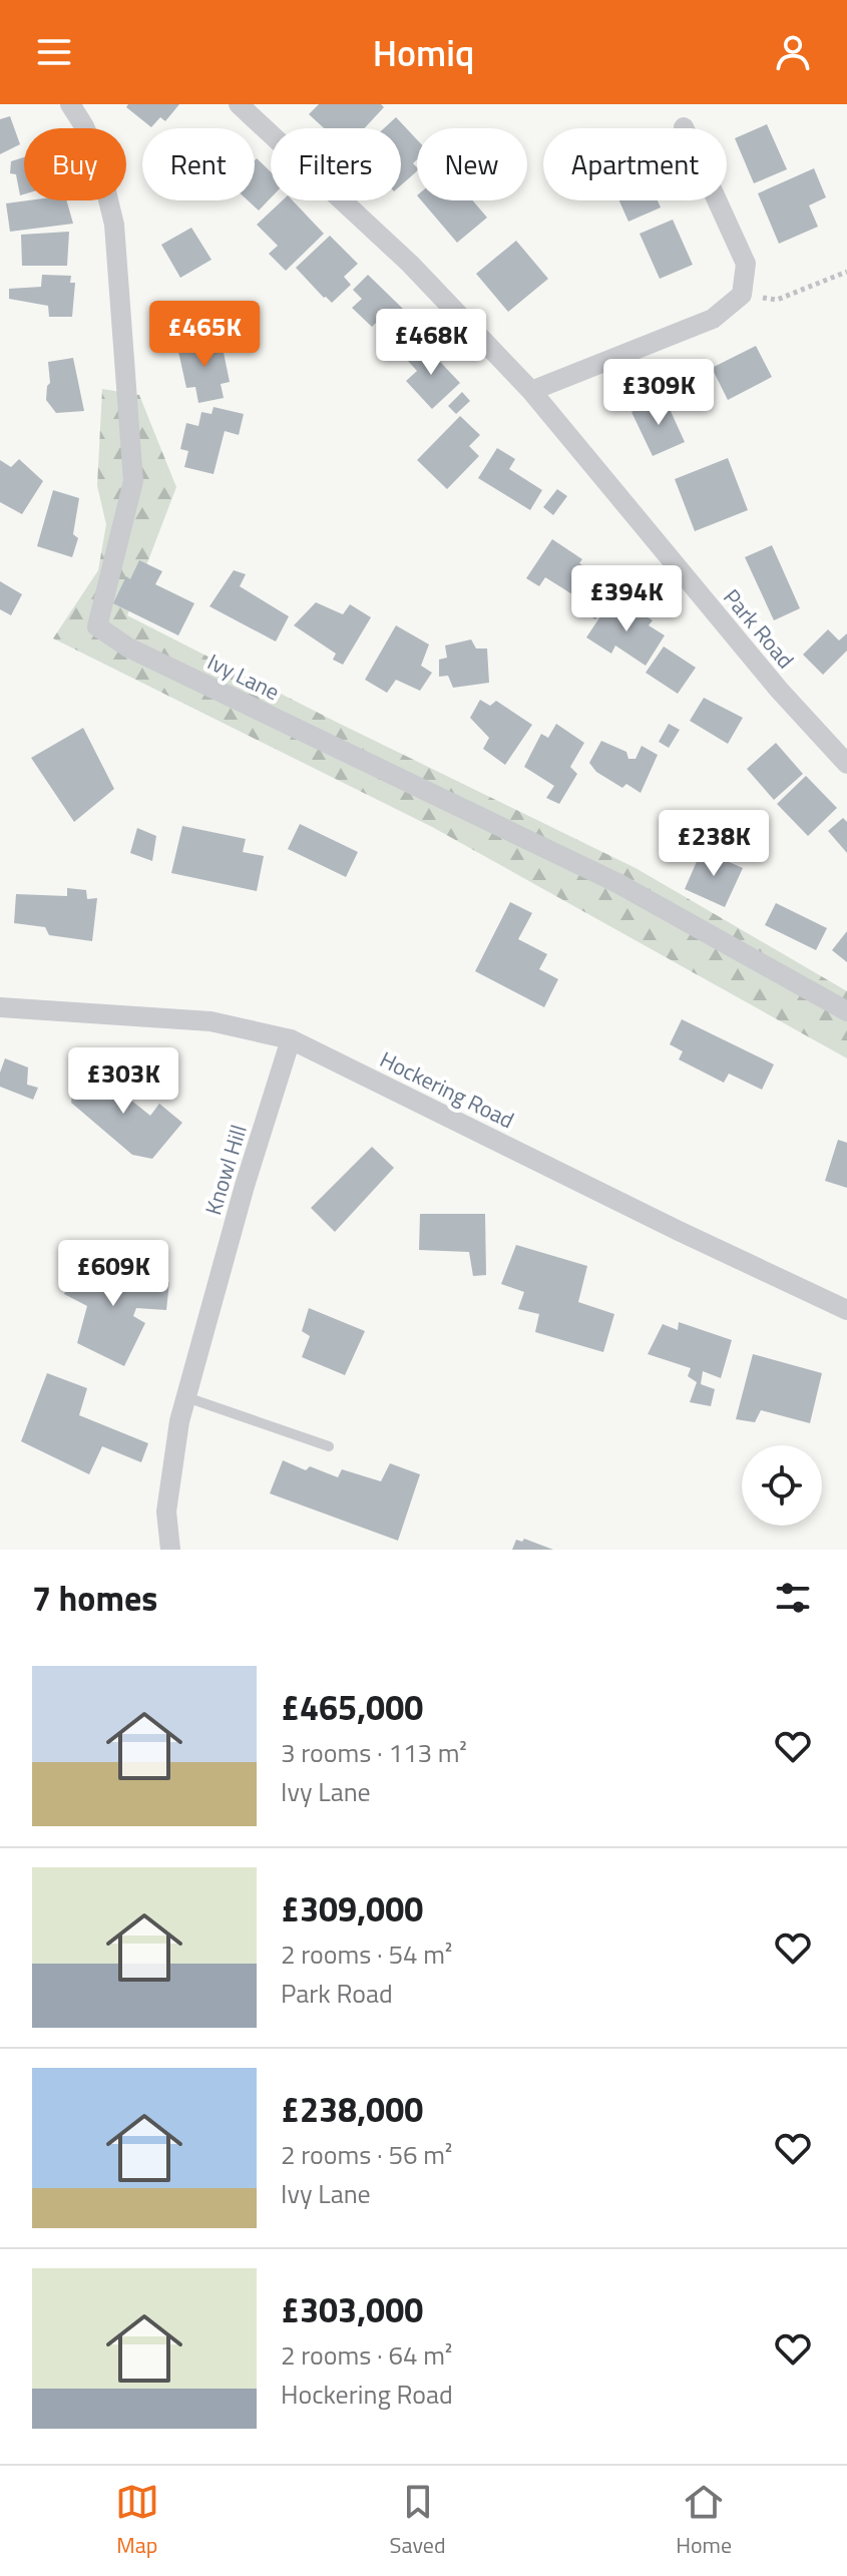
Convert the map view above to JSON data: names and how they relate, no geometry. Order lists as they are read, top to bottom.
{
  "streets": {
    "street": [
      "Park Road",
      "Ivy Lane",
      "Hockering Road",
      "Knowl Hill"
    ]
  },
  "crossings": [
    ["Hockering Road", "Knowl Hill"]
  ],
  "page": {
    "header": "Homiq",
    "chip": [
      "Buy",
      "Rent",
      "Filters",
      "New",
      "Apartment"
    ],
    "price": [
      "£465K",
      "£468K",
      "£309K",
      "£394K",
      "£238K",
      "£303K",
      "£609K"
    ],
    "heading": "7 homes",
    "list": [
      {
        "name": "£465,000",
        "note": "3 rooms · 113 m² · Ivy Lane"
      },
      {
        "name": "£309,000",
        "note": "2 rooms · 54 m² · Park Road"
      },
      {
        "name": "£238,000",
        "note": "2 rooms · 56 m² · Ivy Lane"
      },
      {
        "name": "£303,000",
        "note": "2 rooms · 64 m² · Hockering Road"
      }
    ],
    "tabs": ["Map", "Saved", "Home"]
  }
}
